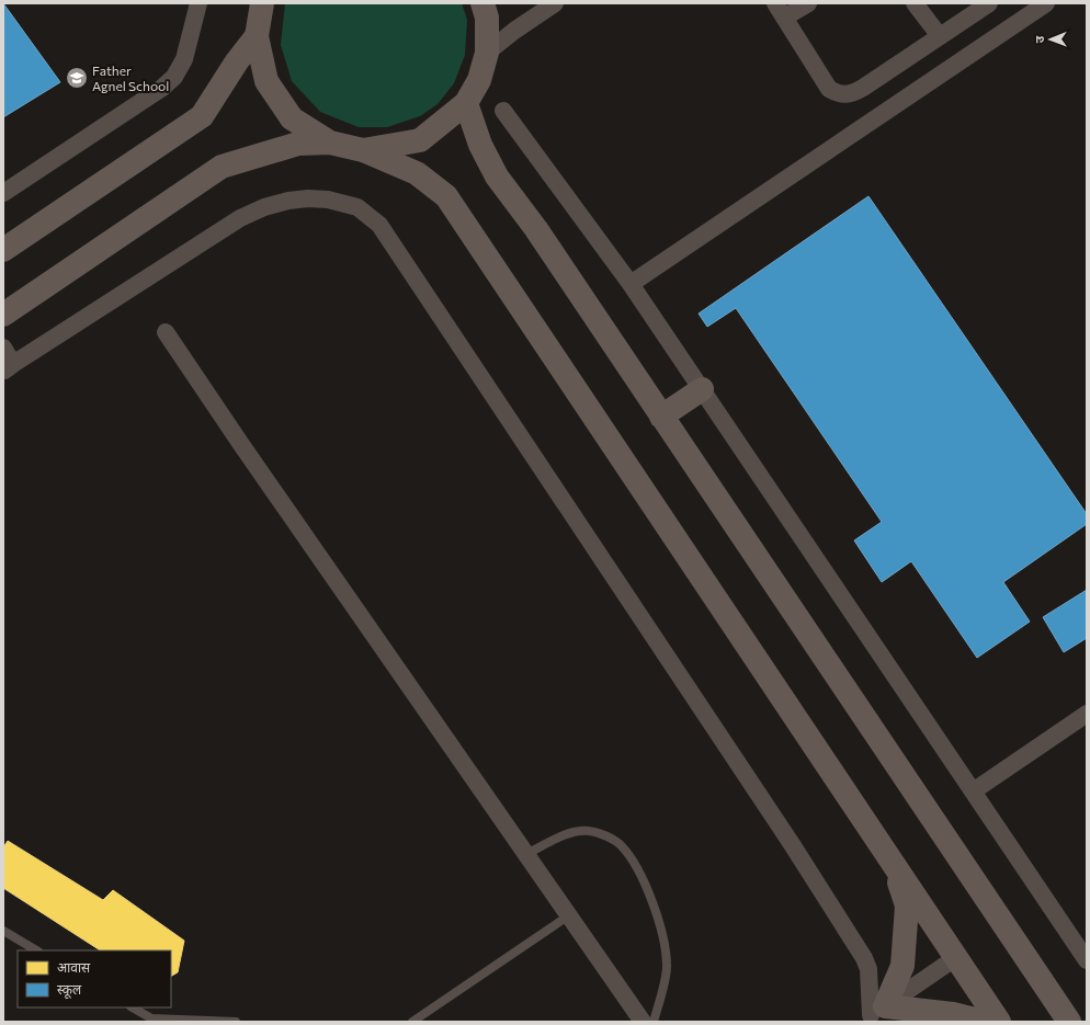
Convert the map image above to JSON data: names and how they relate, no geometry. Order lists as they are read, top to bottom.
{
  "places": {
    "school or university": ["Father Agnel School"]
  },
  "legend": ["आवास", "स्कूल"],
  "north": "left"
}
